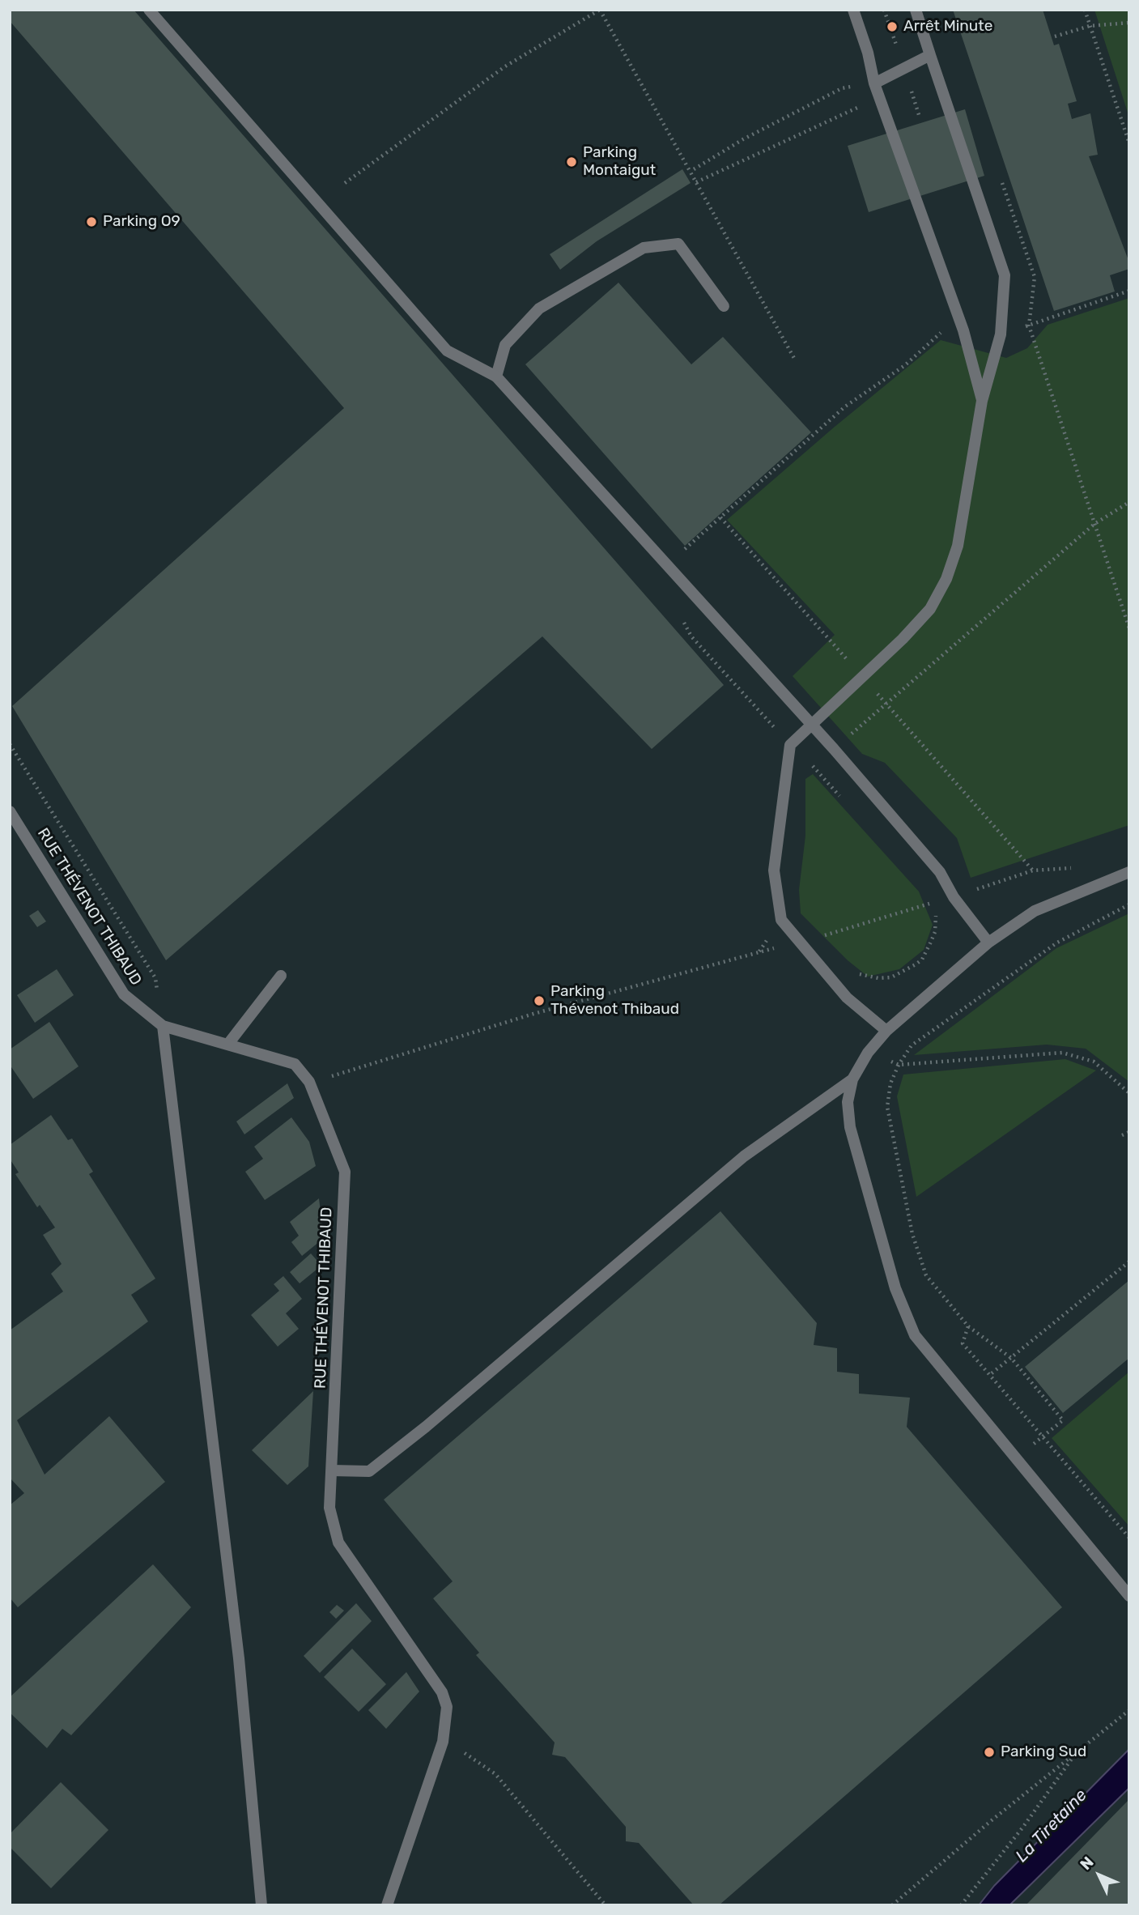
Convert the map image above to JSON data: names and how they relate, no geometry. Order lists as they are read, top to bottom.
{
  "streets": {
    "street": ["RUE THÉVENOT THIBAUD"]
  },
  "water": ["La Tiretaine"],
  "places": [
    "Arrêt Minute",
    "Parking Montaigut",
    "Parking O9",
    "Parking Thévenot Thibaud",
    "Parking Sud"
  ],
  "north": "top left"
}
